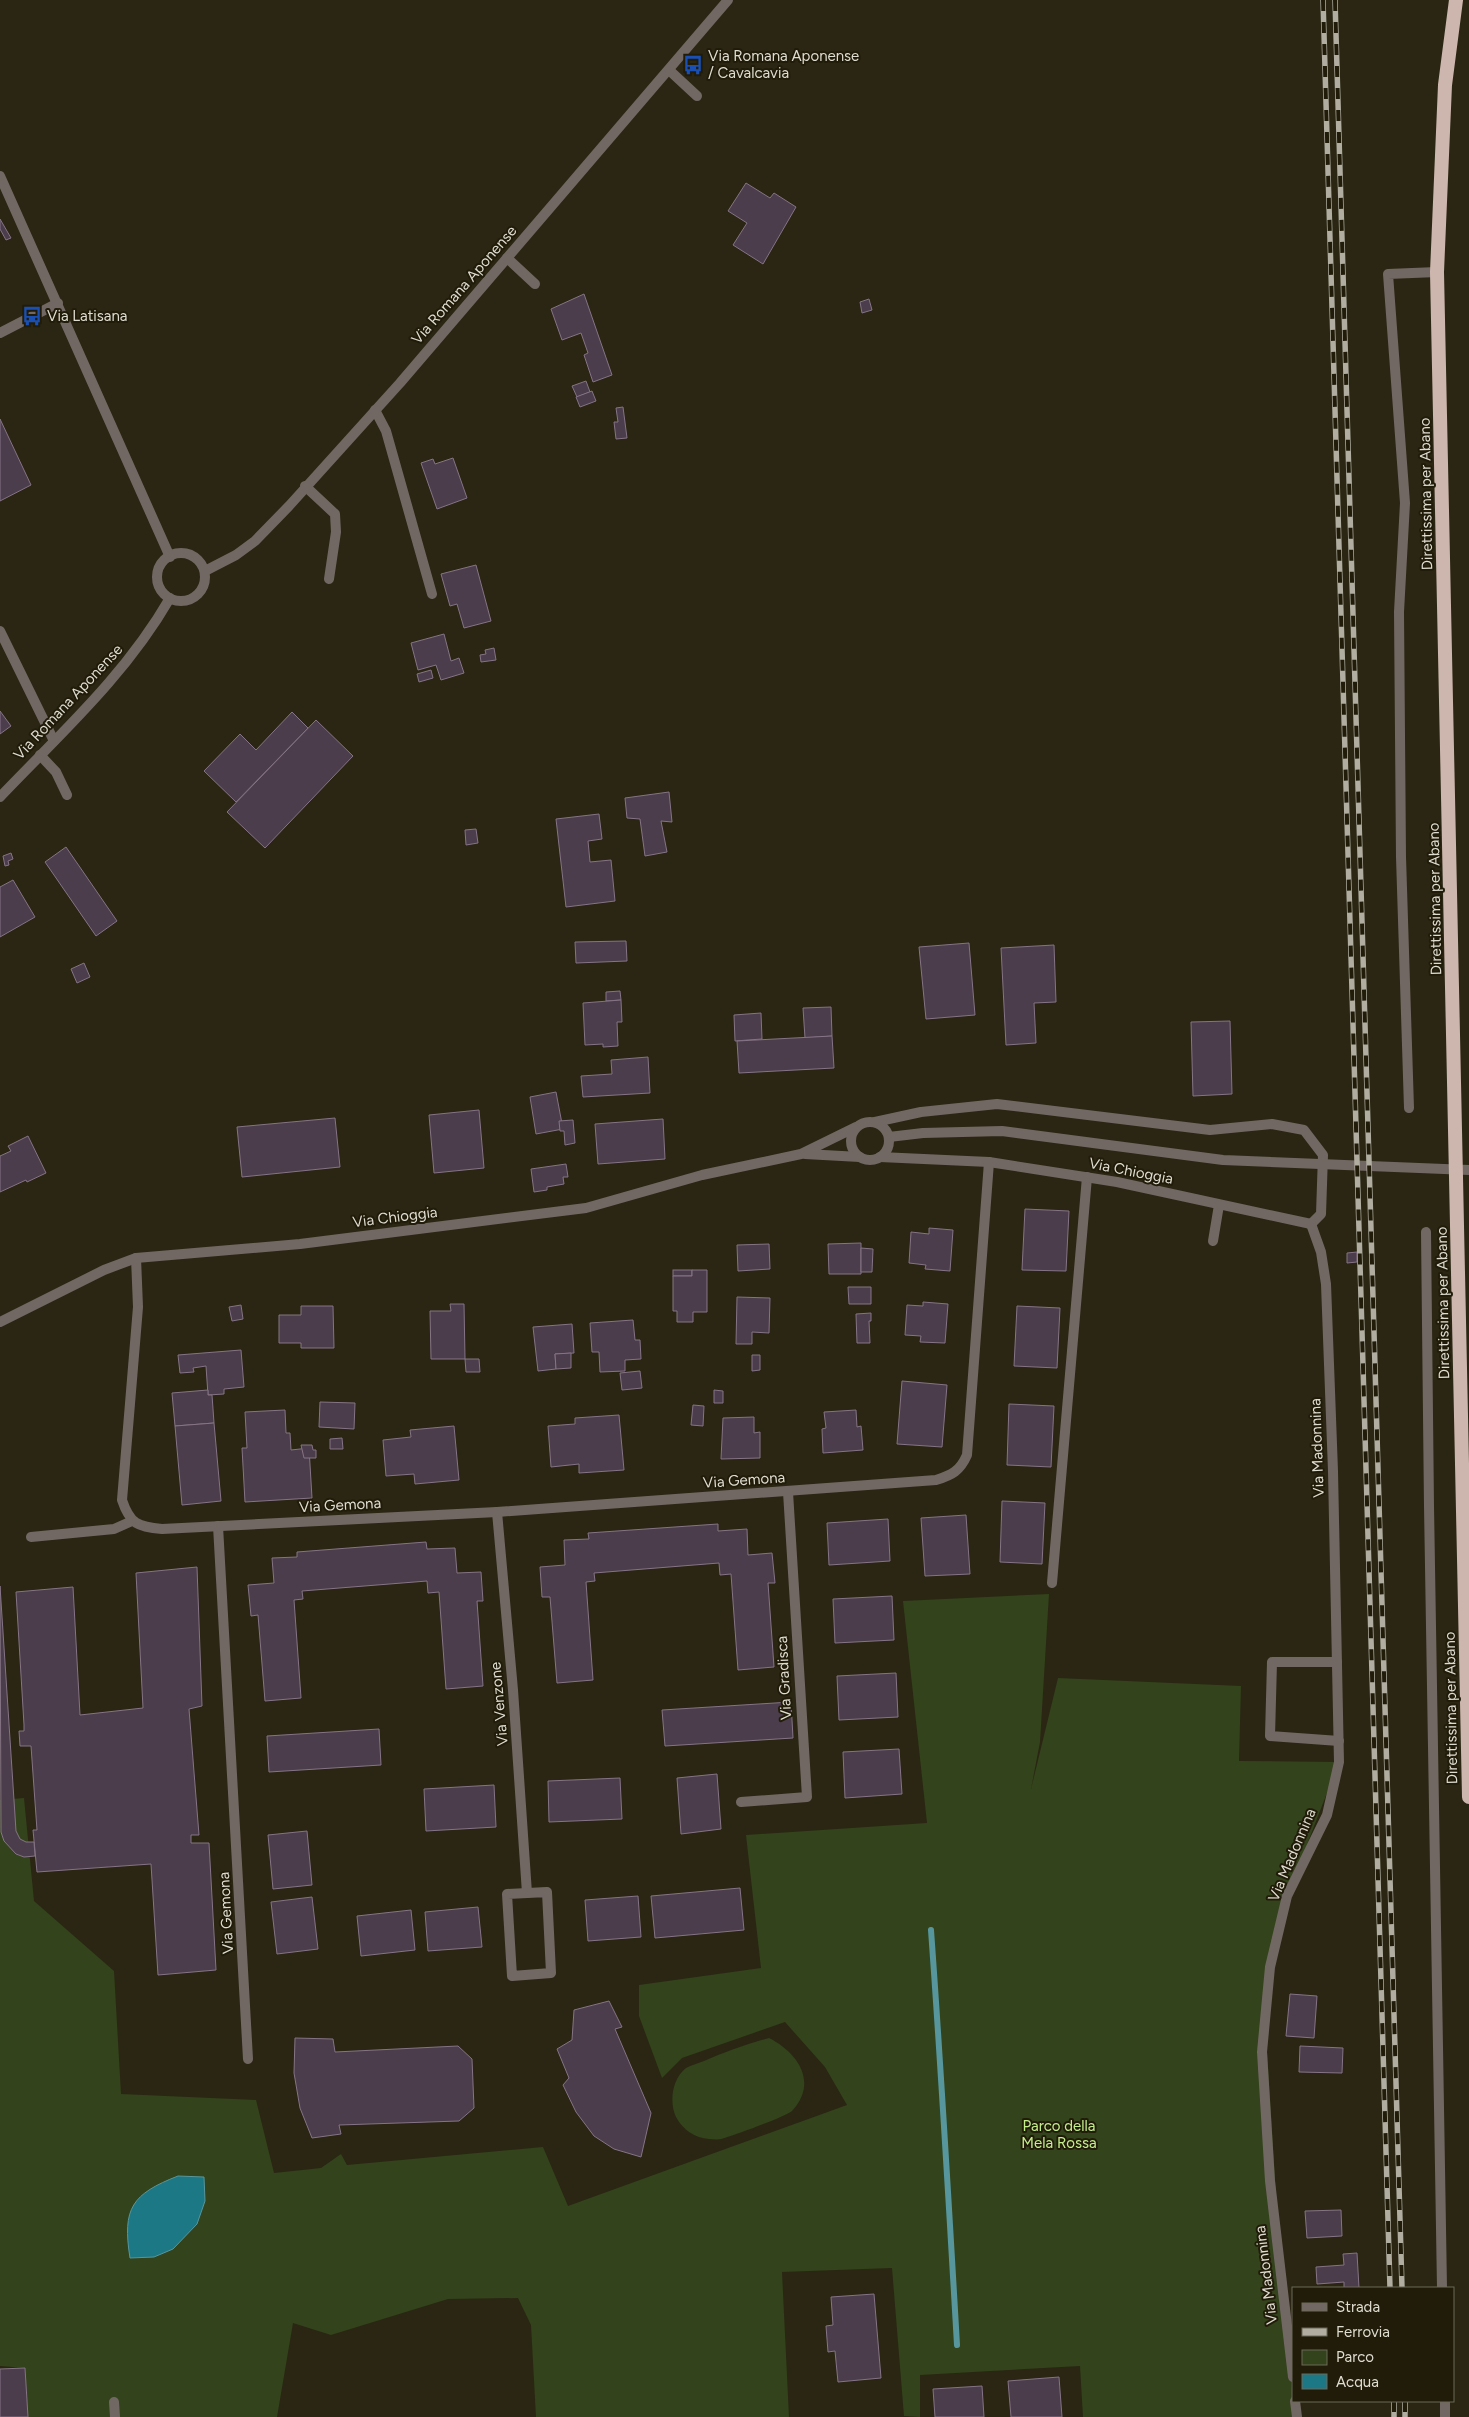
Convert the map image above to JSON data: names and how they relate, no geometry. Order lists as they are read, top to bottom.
{
  "streets": {
    "highway": ["Direttissima per Abano"],
    "street": [
      "Via Romana Aponense",
      "Via Chioggia",
      "Via Madonnina",
      "Via Gemona",
      "Via Gradisca",
      "Via Venzone"
    ]
  },
  "crossings": [
    ["Via Chioggia", "Via Madonnina"],
    ["Via Chioggia", "Via Gemona"],
    ["Via Gemona", "Via Gradisca"],
    ["Via Gemona", "Via Venzone"]
  ],
  "parks": ["Parco della Mela Rossa"],
  "places": {
    "bus stop": ["Via Romana Aponense / Cavalcavia", "Via Latisana"]
  },
  "legend": [
    "Strada",
    "Ferrovia",
    "Parco",
    "Acqua"
  ]
}
